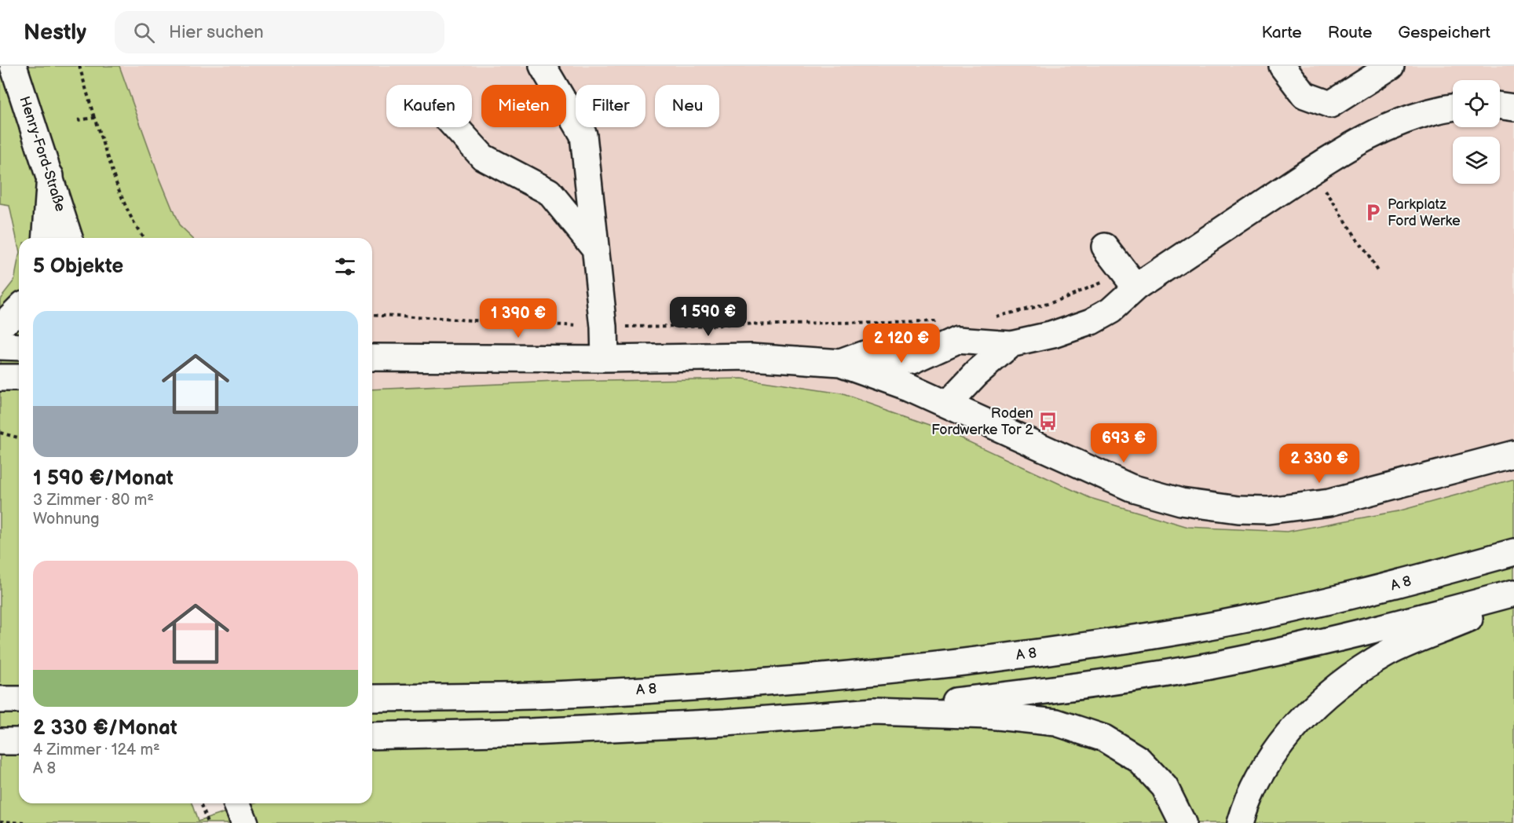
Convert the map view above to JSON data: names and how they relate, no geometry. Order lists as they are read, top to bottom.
{
  "streets": {
    "main road": ["Henry-Ford-Straße", "A 8"]
  },
  "places": {
    "parking": ["Parkplatz Ford Werke"],
    "bus stop": ["Roden Fordwerke Tor 2"]
  },
  "page": {
    "header": "Nestly",
    "search": "Hier suchen",
    "nav": ["Karte", "Route", "Gespeichert"],
    "chip": [
      "Kaufen",
      "Mieten",
      "Filter",
      "Neu"
    ],
    "heading": "5 Objekte",
    "list": [
      {
        "name": "1 590 €/Monat",
        "note": "3 Zimmer · 80 m² · Wohnung"
      },
      {
        "name": "2 330 €/Monat",
        "note": "4 Zimmer · 124 m² · A 8"
      }
    ],
    "price": [
      "1 590 €",
      "1 390 €",
      "2 120 €",
      "693 €",
      "2 330 €"
    ]
  }
}
